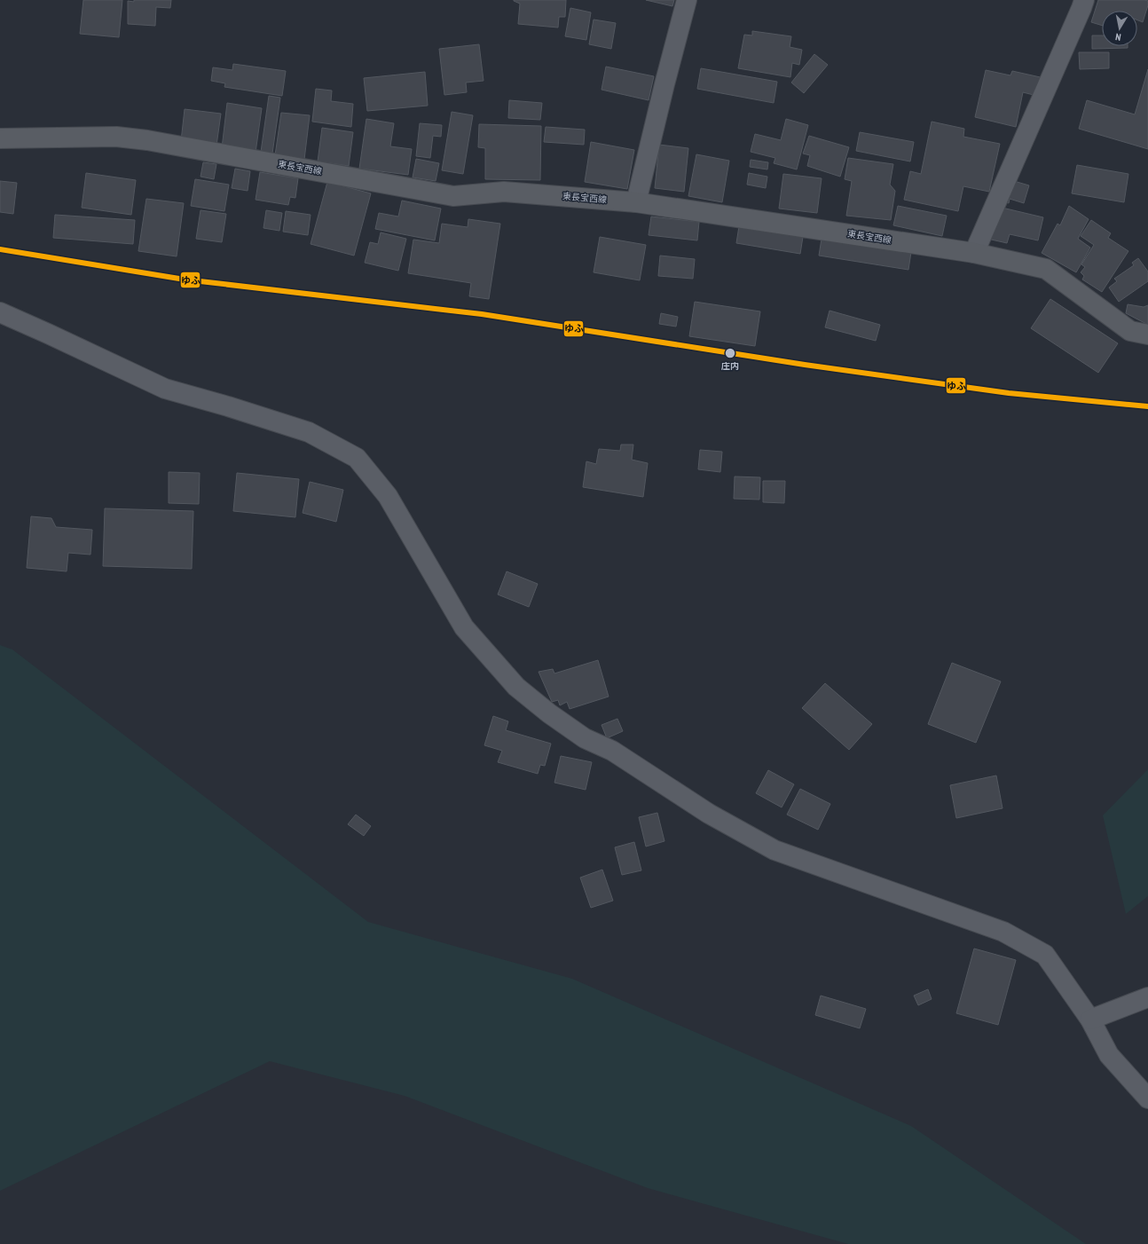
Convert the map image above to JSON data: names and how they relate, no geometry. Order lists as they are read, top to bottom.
{
  "streets": {
    "main road": ["東長宝西線"]
  },
  "places": ["庄内"],
  "lines": ["transit line ゆふ"],
  "north": "bottom"
}
